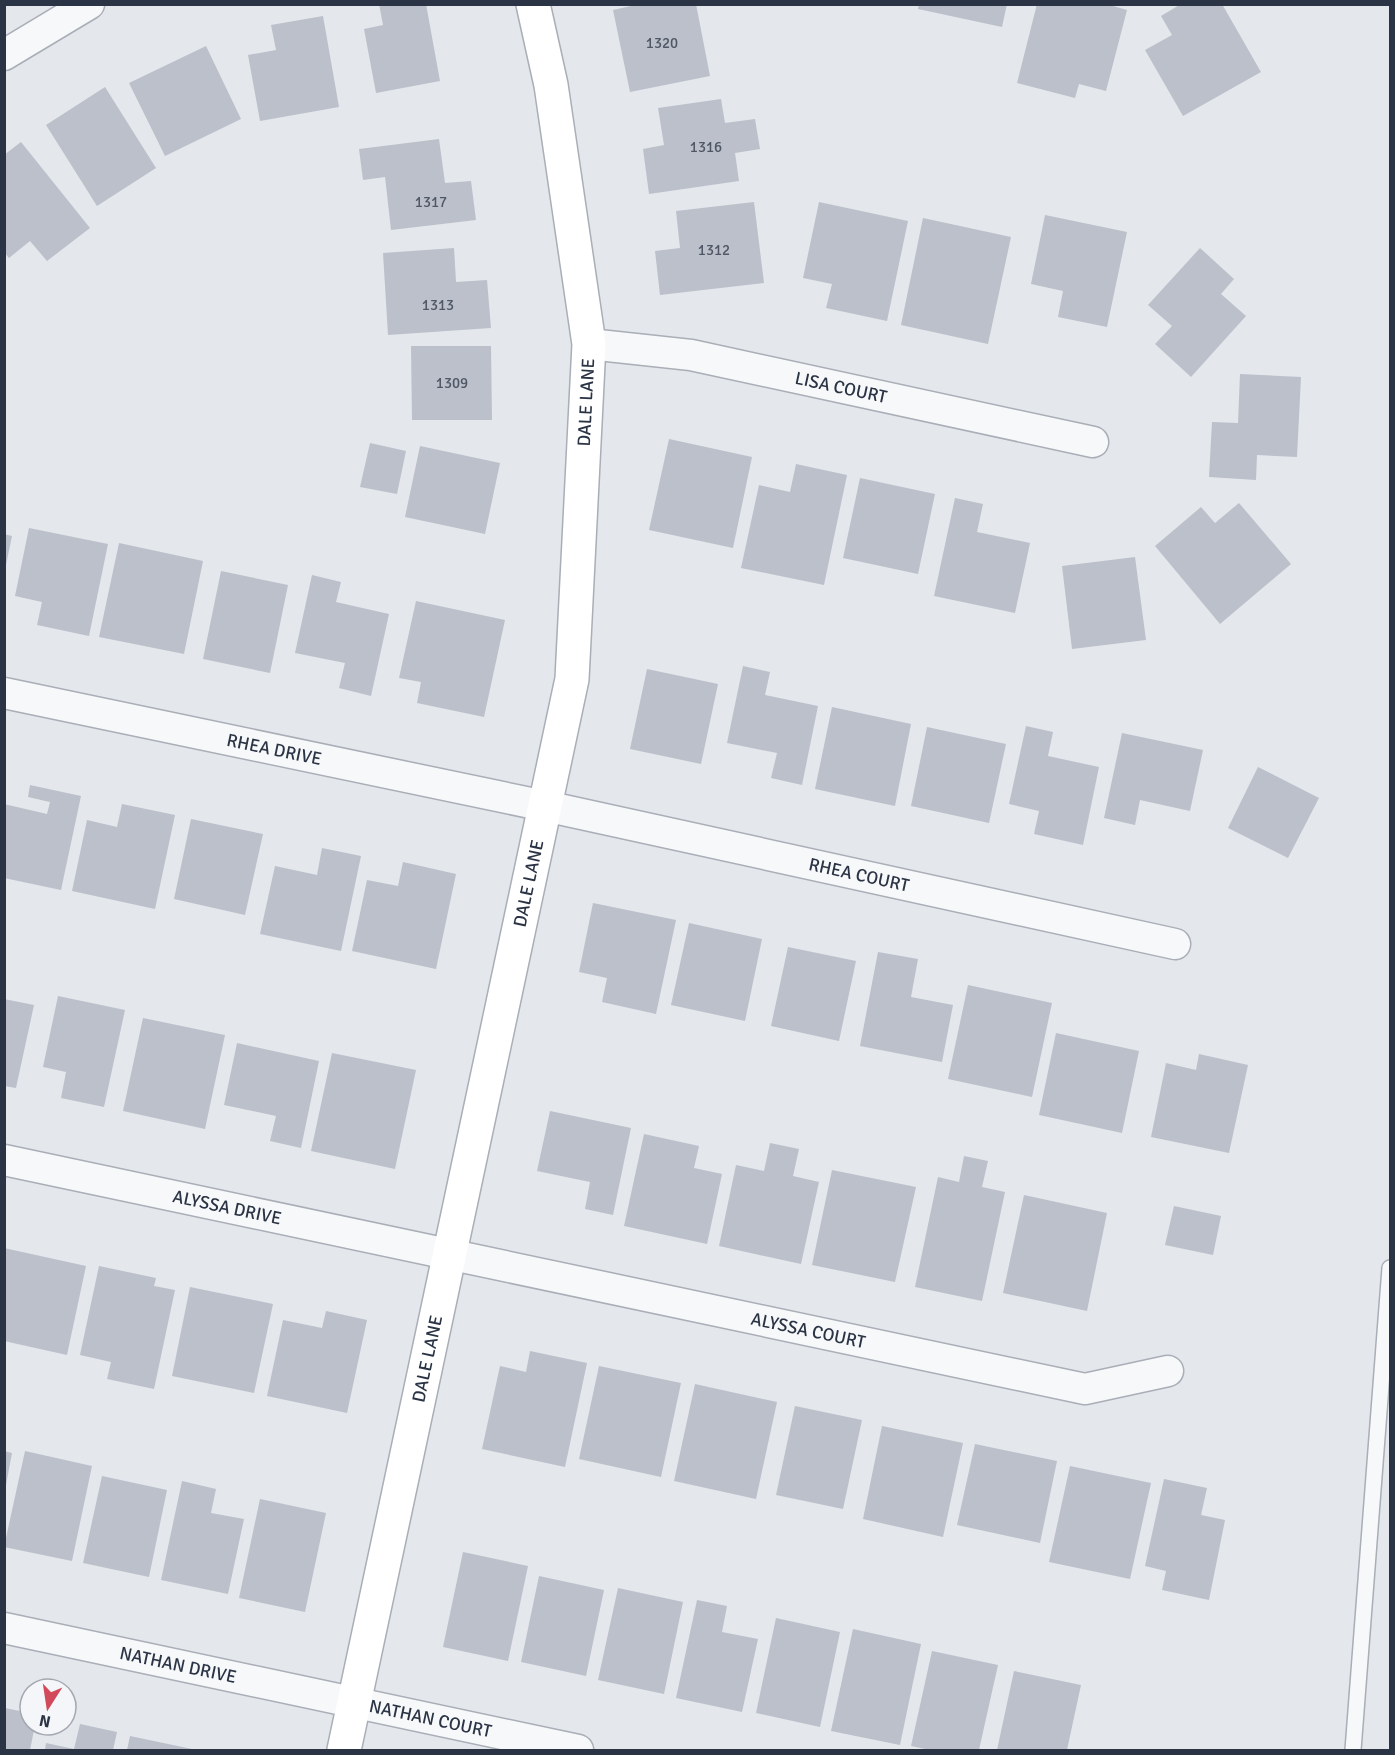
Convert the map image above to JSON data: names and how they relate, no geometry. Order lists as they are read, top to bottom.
{
  "streets": {
    "street": [
      "LISA COURT",
      "DALE LANE",
      "RHEA DRIVE",
      "RHEA COURT",
      "ALYSSA DRIVE",
      "ALYSSA COURT",
      "NATHAN DRIVE",
      "NATHAN COURT"
    ]
  },
  "crossings": [
    ["LISA COURT", "DALE LANE"],
    ["DALE LANE", "RHEA DRIVE"],
    ["DALE LANE", "RHEA COURT"],
    ["DALE LANE", "ALYSSA DRIVE"],
    ["DALE LANE", "ALYSSA COURT"],
    ["DALE LANE", "NATHAN DRIVE"],
    ["DALE LANE", "NATHAN COURT"],
    ["RHEA DRIVE", "RHEA COURT"],
    ["ALYSSA DRIVE", "ALYSSA COURT"],
    ["NATHAN DRIVE", "NATHAN COURT"]
  ],
  "house_numbers": [
    "1320",
    "1316",
    "1317",
    "1312",
    "1313",
    "1309"
  ],
  "north": "bottom"
}
